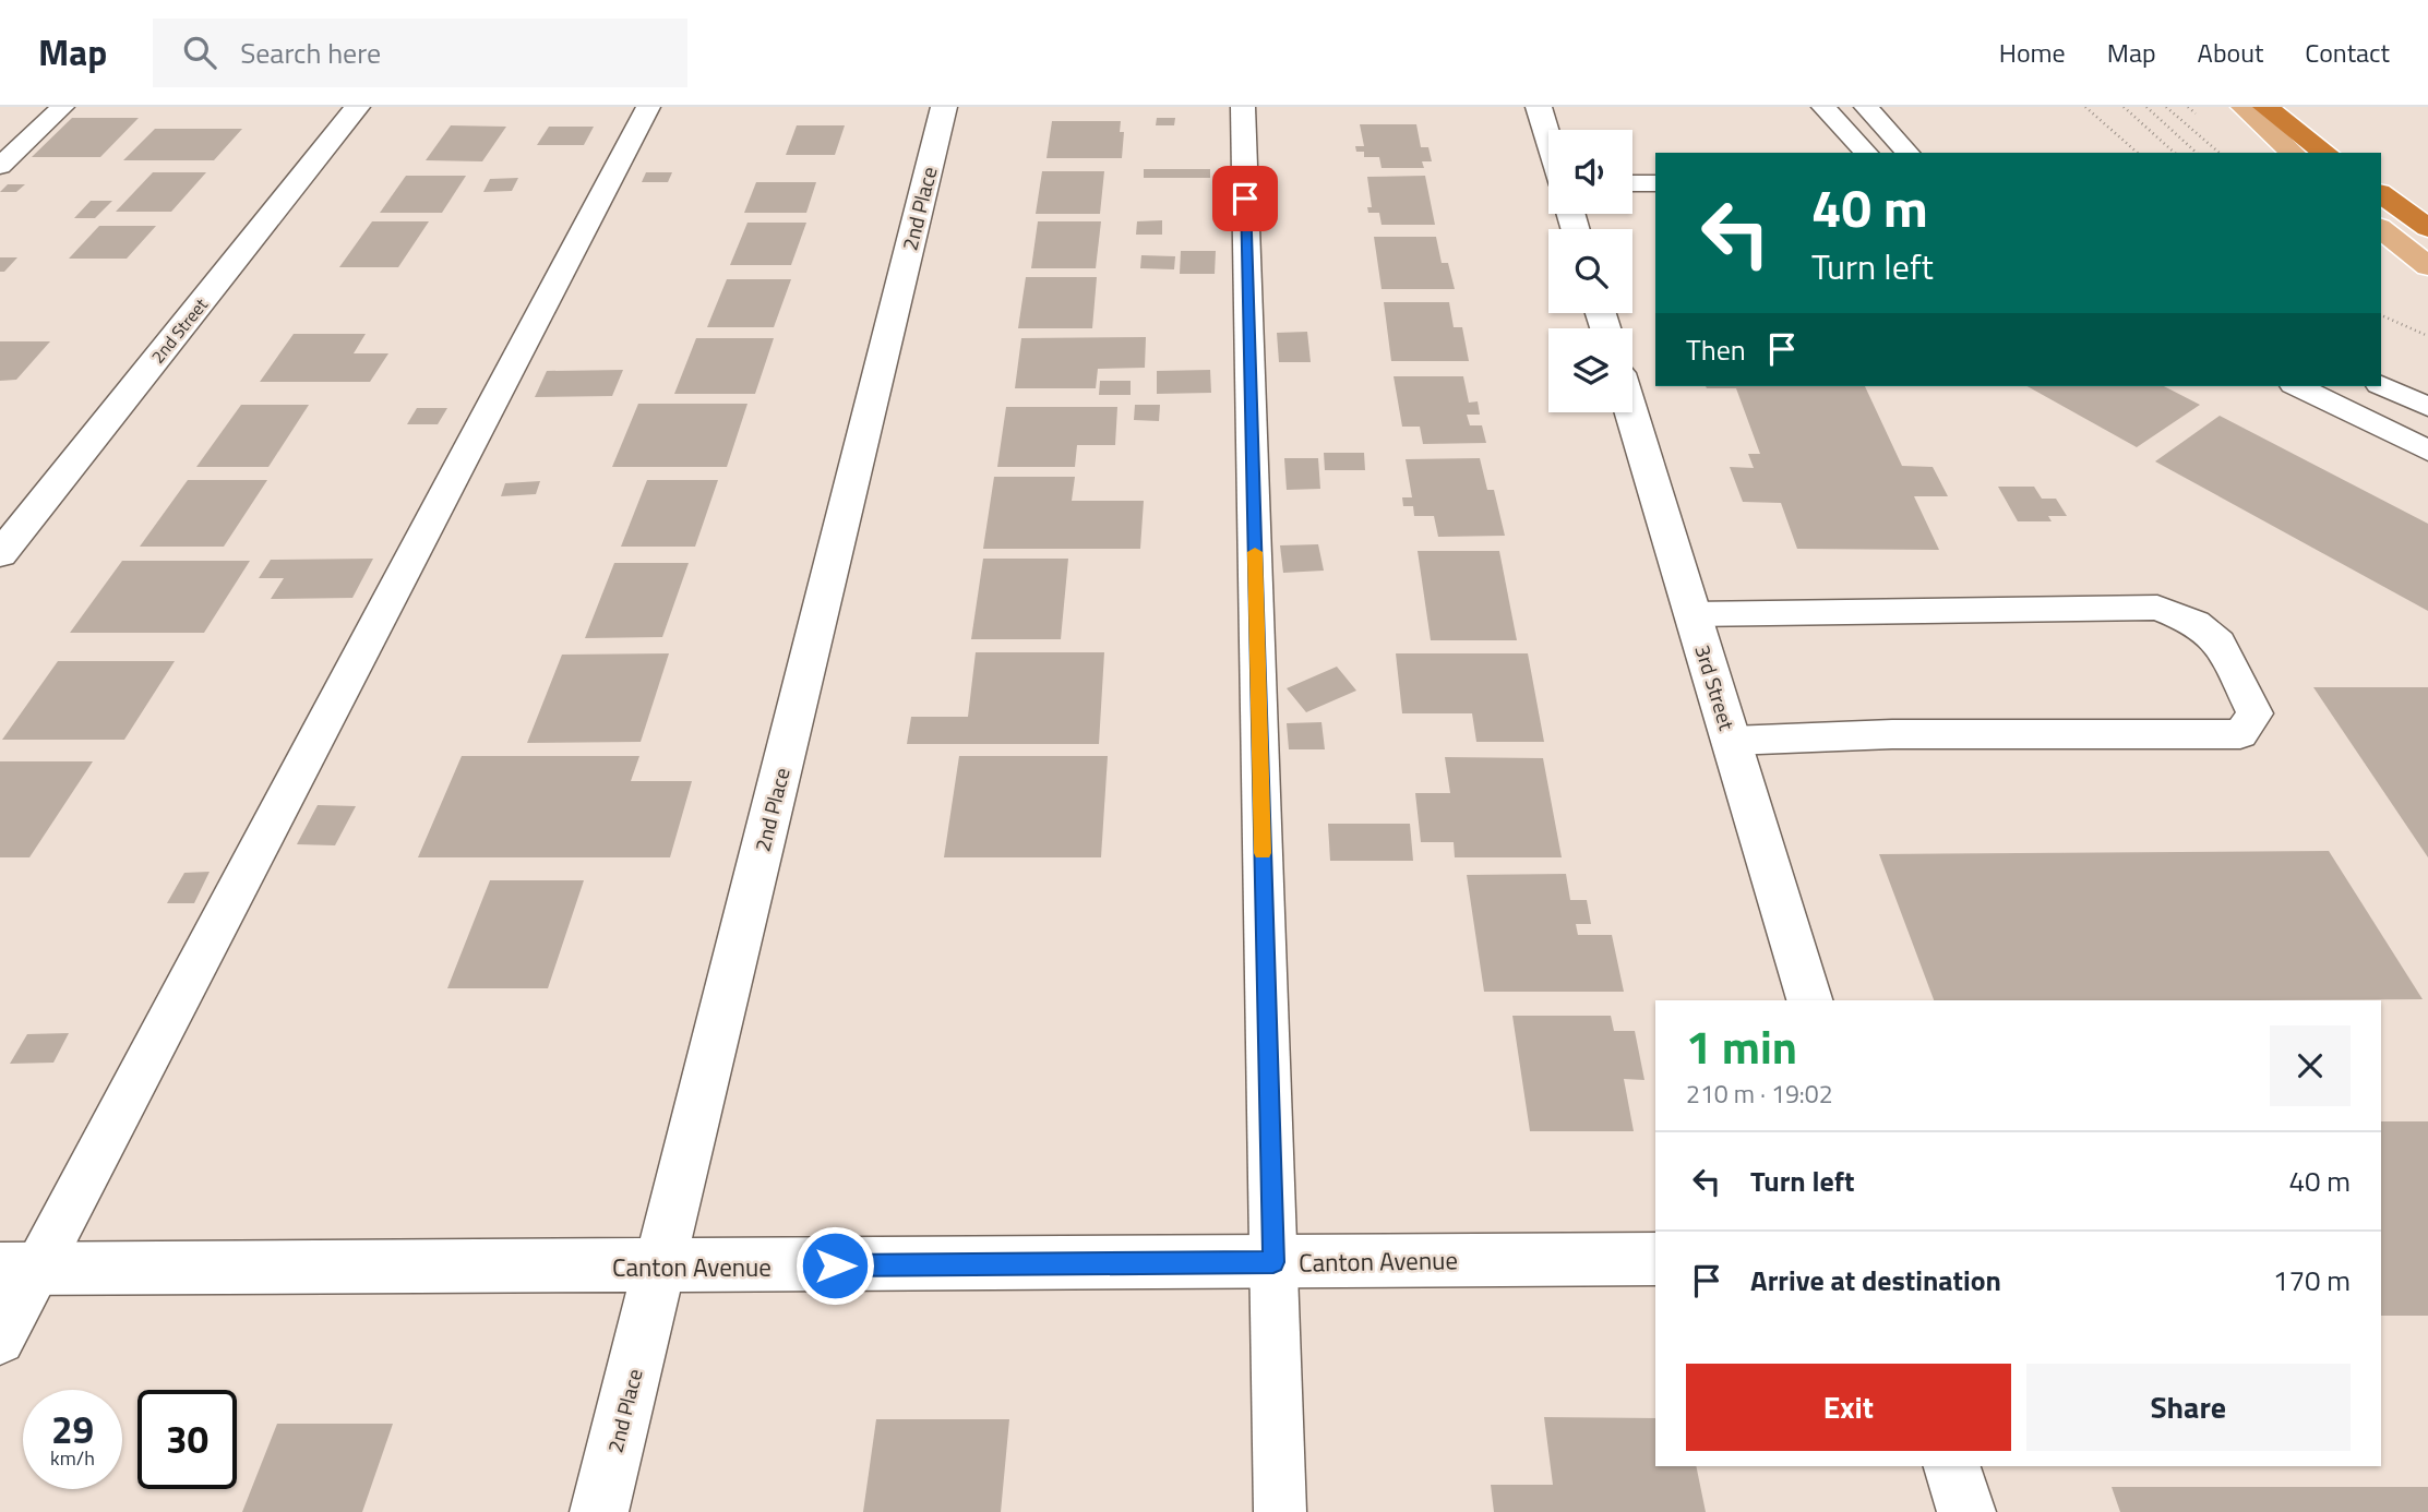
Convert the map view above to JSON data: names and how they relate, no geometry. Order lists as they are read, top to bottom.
{
  "streets": {
    "street": [
      "2nd Place",
      "2nd Street",
      "3rd Street",
      "Canton Avenue"
    ]
  },
  "crossings": [
    ["2nd Place", "Canton Avenue"]
  ],
  "page": {
    "header": "Map",
    "search": "Search here",
    "nav": [
      "Home",
      "Map",
      "About",
      "Contact"
    ],
    "turn": ["40 m", "Turn left"],
    "then": "Then",
    "heading": ["1 min", "210 m · 19:02"],
    "list": [
      {
        "name": "Turn left",
        "value": "40 m"
      },
      {
        "name": "Arrive at destination",
        "value": "170 m"
      }
    ],
    "buttons": ["Exit", "Share"],
    "speed": "29 km/h",
    "limit": "30"
  }
}
